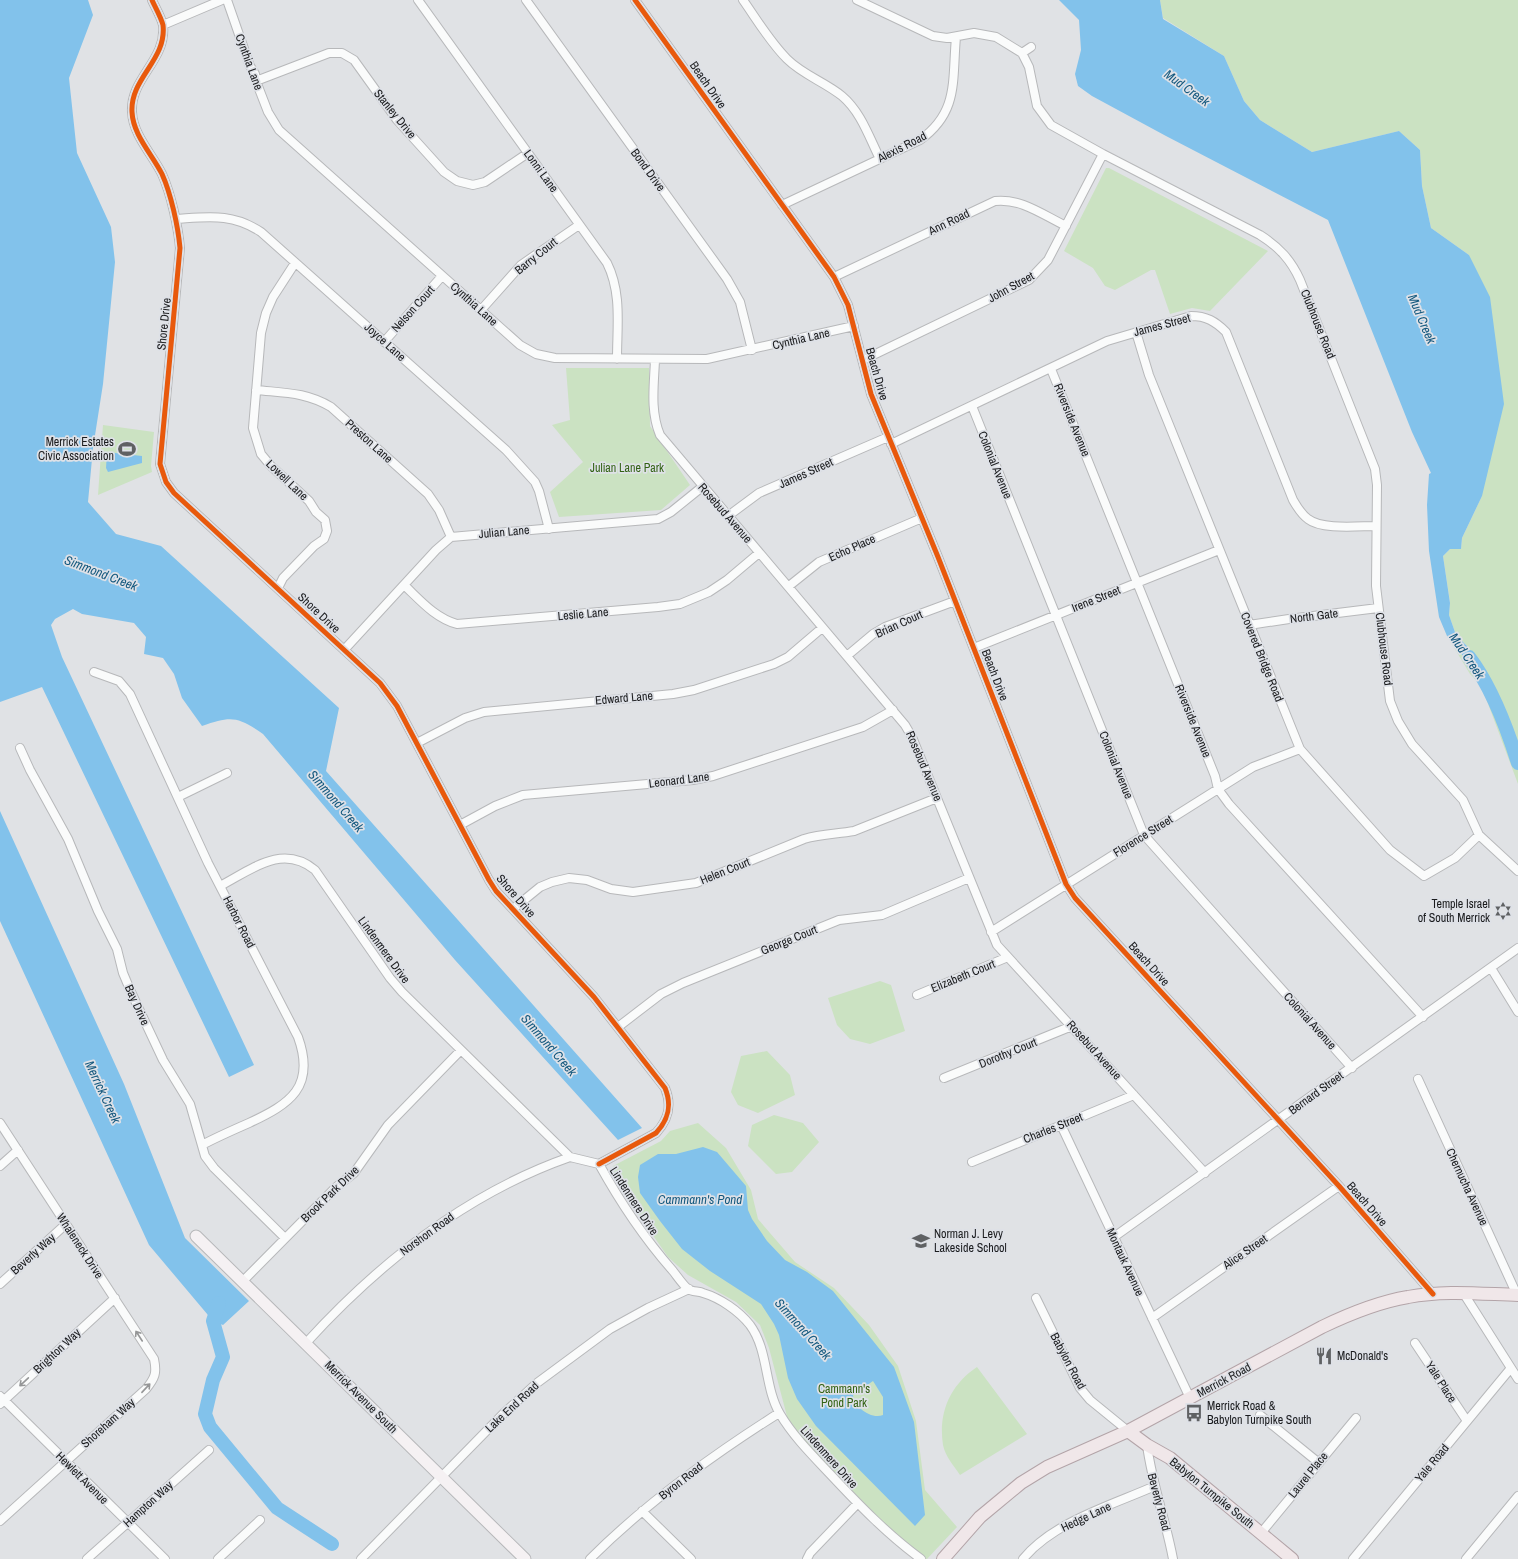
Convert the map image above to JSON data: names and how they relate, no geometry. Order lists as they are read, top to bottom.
{
  "streets": {
    "main road": ["Merrick Road", "Babylon Turnpike South"],
    "street": [
      "Cynthia Lane",
      "Beach Drive",
      "Stanley Drive",
      "Alexis Road",
      "Bond Drive",
      "Lonni Lane",
      "Ann Road",
      "Barry Court",
      "John Street",
      "Nelson Court",
      "Shore Drive",
      "Clubhouse Road",
      "James Street",
      "Joyce Lane",
      "Riverside Avenue",
      "Preston Lane",
      "Colonial Avenue",
      "Lowell Lane",
      "Rosebud Avenue",
      "Julian Lane",
      "Echo Place",
      "Irene Street",
      "Leslie Lane",
      "North Gate",
      "Brian Court",
      "Covered Bridge Road",
      "Edward Lane",
      "Leonard Lane",
      "Florence Street",
      "Helen Court",
      "Harbor Road",
      "George Court",
      "Lindenmere Drive",
      "Elizabeth Court",
      "Bay Drive",
      "Dorothy Court",
      "Bernard Street",
      "Charles Street",
      "Chernucha Avenue",
      "Brook Park Drive",
      "Norshon Road",
      "Whaleneck Drive",
      "Alice Street",
      "Beverly Way",
      "Montauk Avenue",
      "Brighton Way",
      "Babylon Road",
      "Yale Place",
      "Merrick Avenue South",
      "Lake End Road",
      "Shoreham Way",
      "Yale Road",
      "Laurel Place",
      "Hewlett Avenue",
      "Byron Road",
      "Beverly Road",
      "Hampton Way",
      "Hedge Lane"
    ]
  },
  "crossings": [
    ["Cynthia Lane", "Beach Drive"],
    ["Cynthia Lane", "Stanley Drive"],
    ["Cynthia Lane", "Bond Drive"],
    ["Cynthia Lane", "Lonni Lane"],
    ["Cynthia Lane", "Barry Court"],
    ["Cynthia Lane", "Nelson Court"],
    ["Cynthia Lane", "Rosebud Avenue"],
    ["Beach Drive", "Alexis Road"],
    ["Beach Drive", "Ann Road"],
    ["Beach Drive", "John Street"],
    ["Beach Drive", "James Street"],
    ["Beach Drive", "Echo Place"],
    ["Beach Drive", "Irene Street"],
    ["Beach Drive", "Brian Court"],
    ["Beach Drive", "Florence Street"],
    ["Beach Drive", "Bernard Street"],
    ["Beach Drive", "Alice Street"],
    ["Beach Drive", "Merrick Road"],
    ["Stanley Drive", "Lonni Lane"],
    ["Lonni Lane", "Barry Court"],
    ["Ann Road", "John Street"],
    ["John Street", "Clubhouse Road"],
    ["Nelson Court", "Joyce Lane"],
    ["Shore Drive", "Joyce Lane"],
    ["Shore Drive", "Lowell Lane"],
    ["Shore Drive", "Edward Lane"],
    ["Shore Drive", "Leonard Lane"],
    ["Shore Drive", "Helen Court"],
    ["Shore Drive", "George Court"],
    ["Shore Drive", "Lindenmere Drive"],
    ["Clubhouse Road", "James Street"],
    ["Clubhouse Road", "North Gate"],
    ["Clubhouse Road", "Covered Bridge Road"],
    ["James Street", "Riverside Avenue"],
    ["James Street", "Colonial Avenue"],
    ["James Street", "Rosebud Avenue"],
    ["James Street", "Covered Bridge Road"],
    ["Joyce Lane", "Lowell Lane"],
    ["Joyce Lane", "Julian Lane"],
    ["Riverside Avenue", "Irene Street"],
    ["Riverside Avenue", "Florence Street"],
    ["Riverside Avenue", "Bernard Street"],
    ["Preston Lane", "Lowell Lane"],
    ["Preston Lane", "Julian Lane"],
    ["Colonial Avenue", "Irene Street"],
    ["Colonial Avenue", "Florence Street"],
    ["Colonial Avenue", "Bernard Street"],
    ["Rosebud Avenue", "Julian Lane"],
    ["Rosebud Avenue", "Echo Place"],
    ["Rosebud Avenue", "Leslie Lane"],
    ["Rosebud Avenue", "Brian Court"],
    ["Rosebud Avenue", "Edward Lane"],
    ["Rosebud Avenue", "Leonard Lane"],
    ["Rosebud Avenue", "Florence Street"],
    ["Rosebud Avenue", "Helen Court"],
    ["Rosebud Avenue", "George Court"],
    ["Rosebud Avenue", "Elizabeth Court"],
    ["Rosebud Avenue", "Dorothy Court"],
    ["Rosebud Avenue", "Bernard Street"],
    ["Rosebud Avenue", "Charles Street"],
    ["Irene Street", "Covered Bridge Road"],
    ["North Gate", "Covered Bridge Road"],
    ["Covered Bridge Road", "Florence Street"],
    ["Harbor Road", "Lindenmere Drive"],
    ["Harbor Road", "Bay Drive"],
    ["Lindenmere Drive", "Brook Park Drive"],
    ["Lindenmere Drive", "Norshon Road"],
    ["Lindenmere Drive", "Lake End Road"],
    ["Lindenmere Drive", "Byron Road"],
    ["Bay Drive", "Brook Park Drive"],
    ["Bernard Street", "Montauk Avenue"],
    ["Charles Street", "Montauk Avenue"],
    ["Chernucha Avenue", "Merrick Road"],
    ["Brook Park Drive", "Merrick Avenue South"],
    ["Norshon Road", "Merrick Avenue South"],
    ["Whaleneck Drive", "Beverly Way"],
    ["Whaleneck Drive", "Brighton Way"],
    ["Whaleneck Drive", "Shoreham Way"],
    ["Alice Street", "Montauk Avenue"],
    ["Montauk Avenue", "Merrick Road"],
    ["Brighton Way", "Hewlett Avenue"],
    ["Babylon Road", "Merrick Road"],
    ["Babylon Road", "Babylon Turnpike South"],
    ["Merrick Road", "Babylon Turnpike South"],
    ["Yale Place", "Yale Road"],
    ["Merrick Avenue South", "Lake End Road"],
    ["Shoreham Way", "Hewlett Avenue"],
    ["Laurel Place", "Babylon Turnpike South"],
    ["Hewlett Avenue", "Hampton Way"],
    ["Babylon Turnpike South", "Beverly Road"],
    ["Beverly Road", "Hedge Lane"]
  ],
  "one_way": ["Brighton Way", "Shoreham Way"],
  "water": [
    "Mud Creek",
    "Simmond Creek",
    "Merrick Creek",
    "Cammann's Pond"
  ],
  "parks": ["Julian Lane Park", "Cammann's Pond Park"],
  "places": {
    "sports": ["Merrick Estates Civic Association"],
    "synagogue": ["Temple Israel of South Merrick"],
    "school or university": ["Norman J. Levy Lakeside School"],
    "restaurant": ["McDonald's"],
    "bus stop": ["Merrick Road & Babylon Turnpike South"]
  }
}
